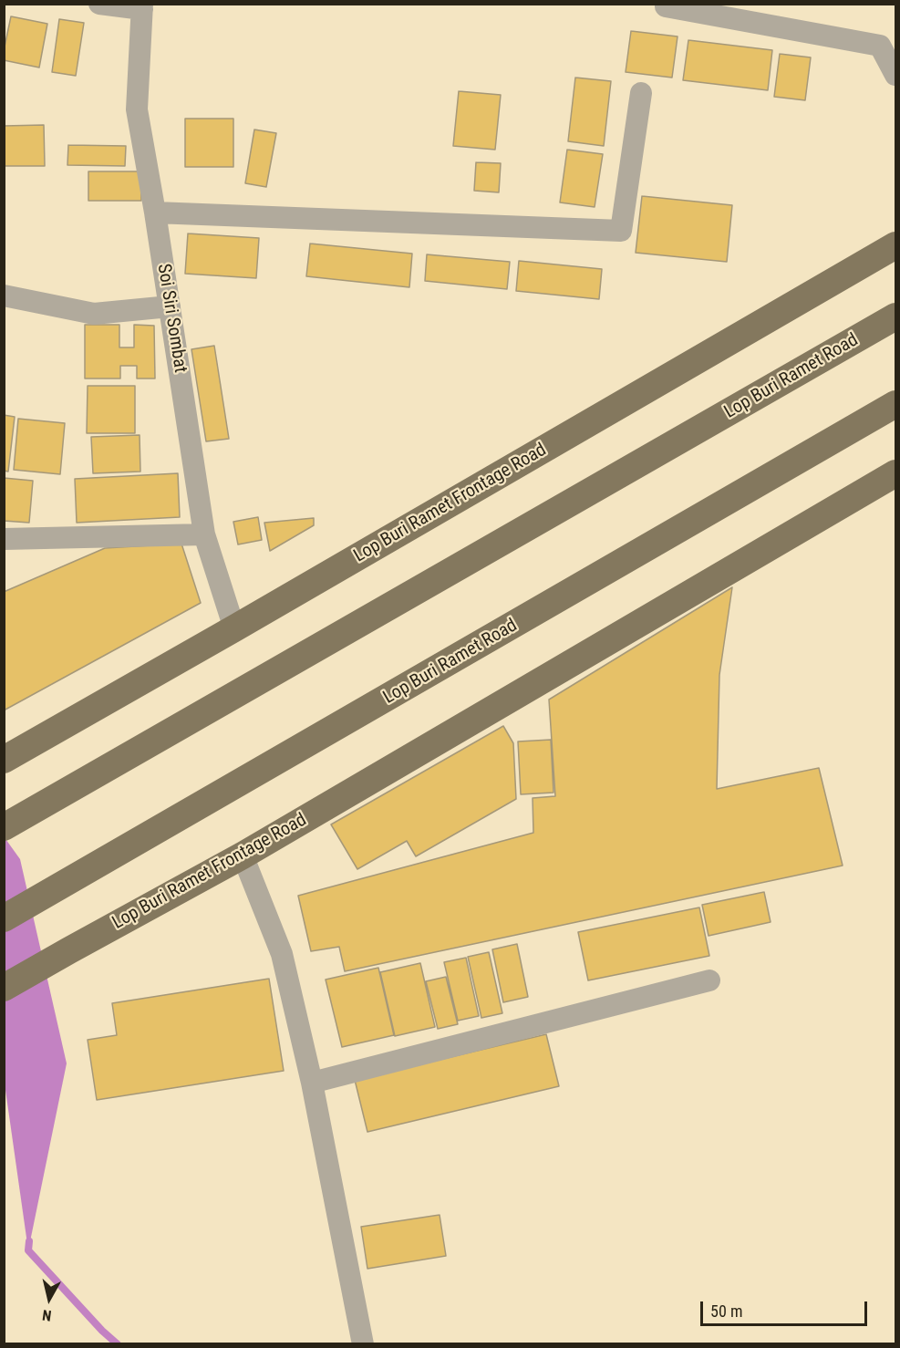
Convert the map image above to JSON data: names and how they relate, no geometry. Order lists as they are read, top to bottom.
{
  "streets": {
    "main road": ["Lop Buri Ramet Road", "Lop Buri Ramet Frontage Road"],
    "street": ["Soi Siri Sombat"]
  },
  "crossings": [
    ["Soi Siri Sombat", "Lop Buri Ramet Frontage Road"]
  ],
  "scale_bar": "50 m",
  "north": "bottom"
}
